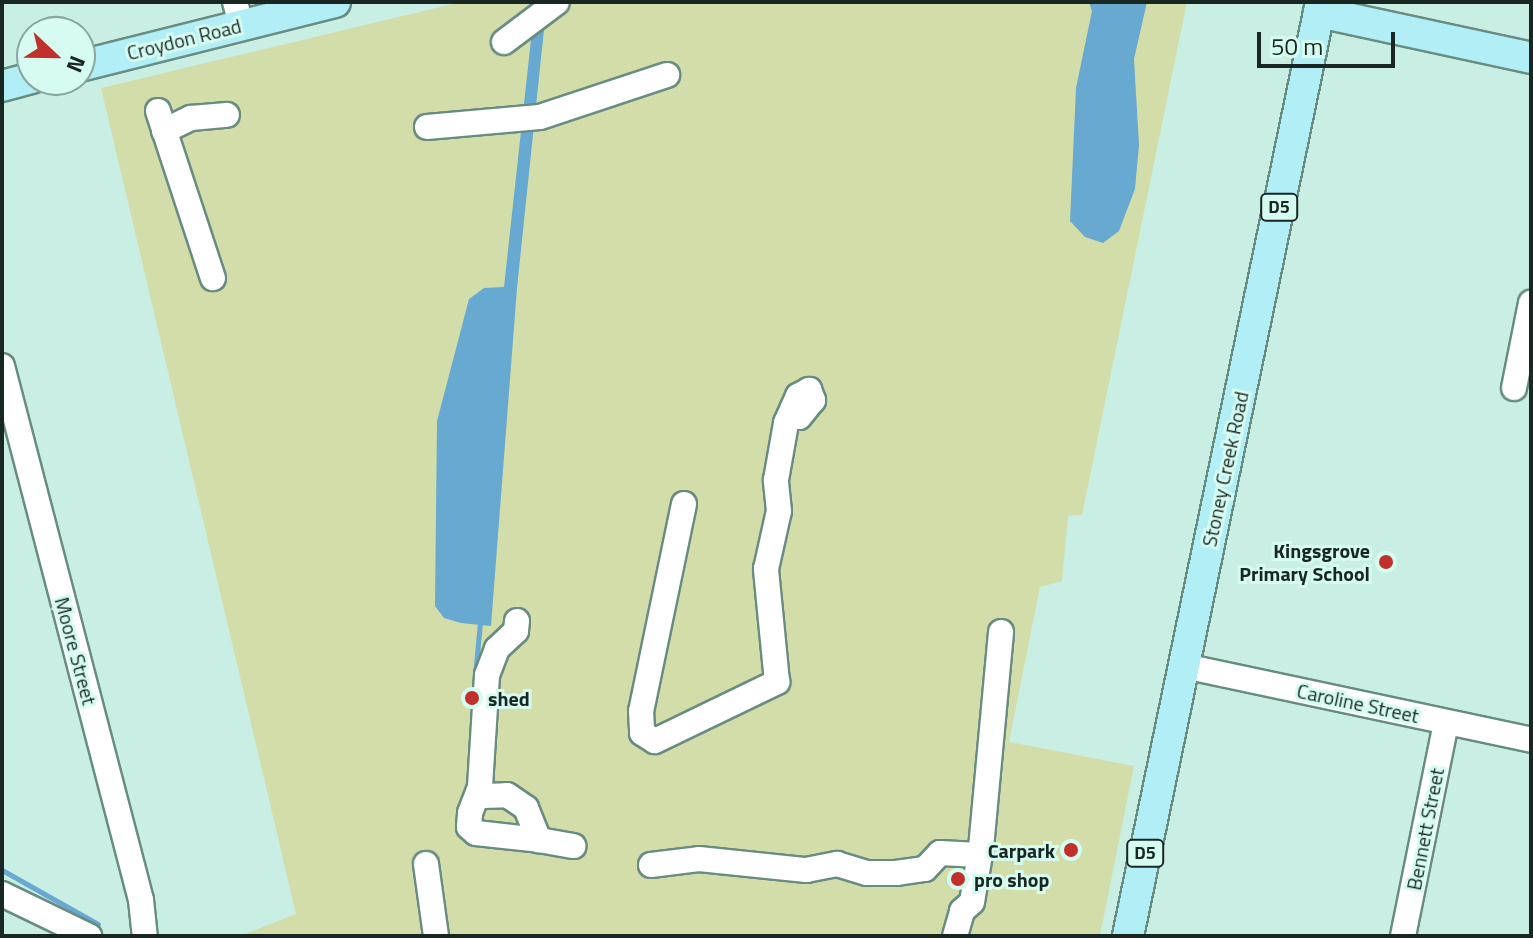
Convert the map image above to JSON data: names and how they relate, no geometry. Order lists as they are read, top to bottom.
{
  "streets": {
    "main road": ["Croydon Road", "D5", "Stoney Creek Road"],
    "street": ["Moore Street", "Caroline Street", "Bennett Street"]
  },
  "crossings": [
    ["Stoney Creek Road", "Caroline Street"],
    ["Caroline Street", "Bennett Street"]
  ],
  "places": [
    "Kingsgrove Primary School",
    "shed",
    "Carpark",
    "pro shop"
  ],
  "scale_bar": "50 m",
  "north": "right"
}
